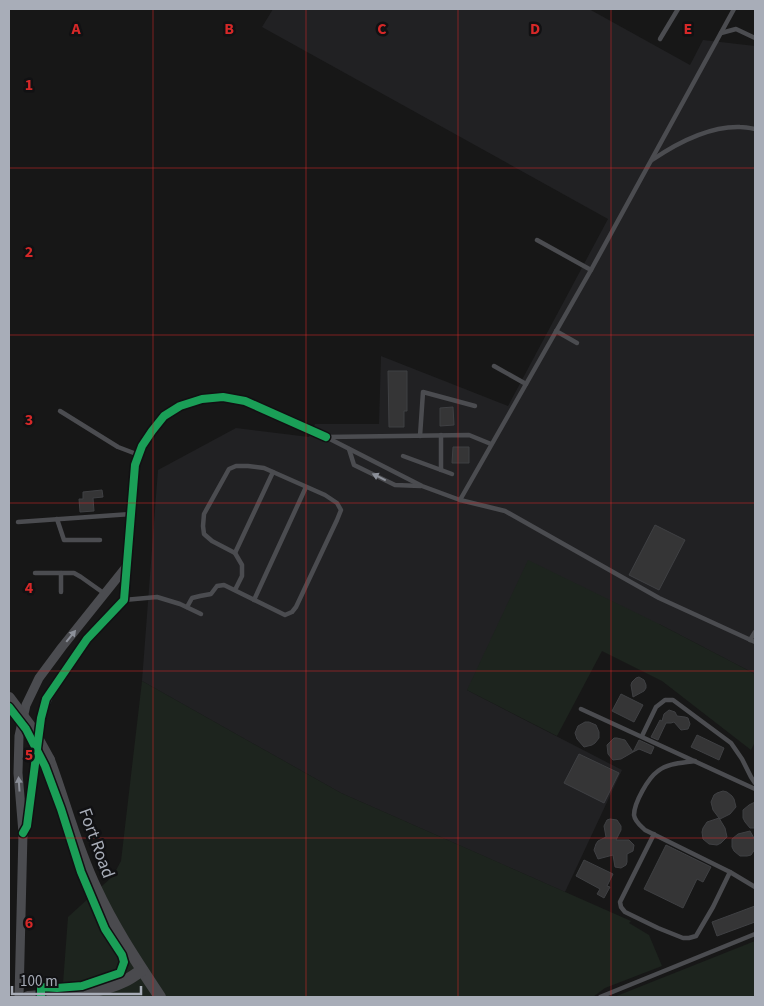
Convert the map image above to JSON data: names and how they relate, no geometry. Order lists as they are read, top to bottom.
{
  "streets": {
    "street": ["Fort Road"]
  },
  "scale_bar": "100 m",
  "grid": {
    "columns": [
      "A",
      "B",
      "C",
      "D",
      "E"
    ],
    "rows": [
      "1",
      "2",
      "3",
      "4",
      "5",
      "6"
    ]
  }
}
